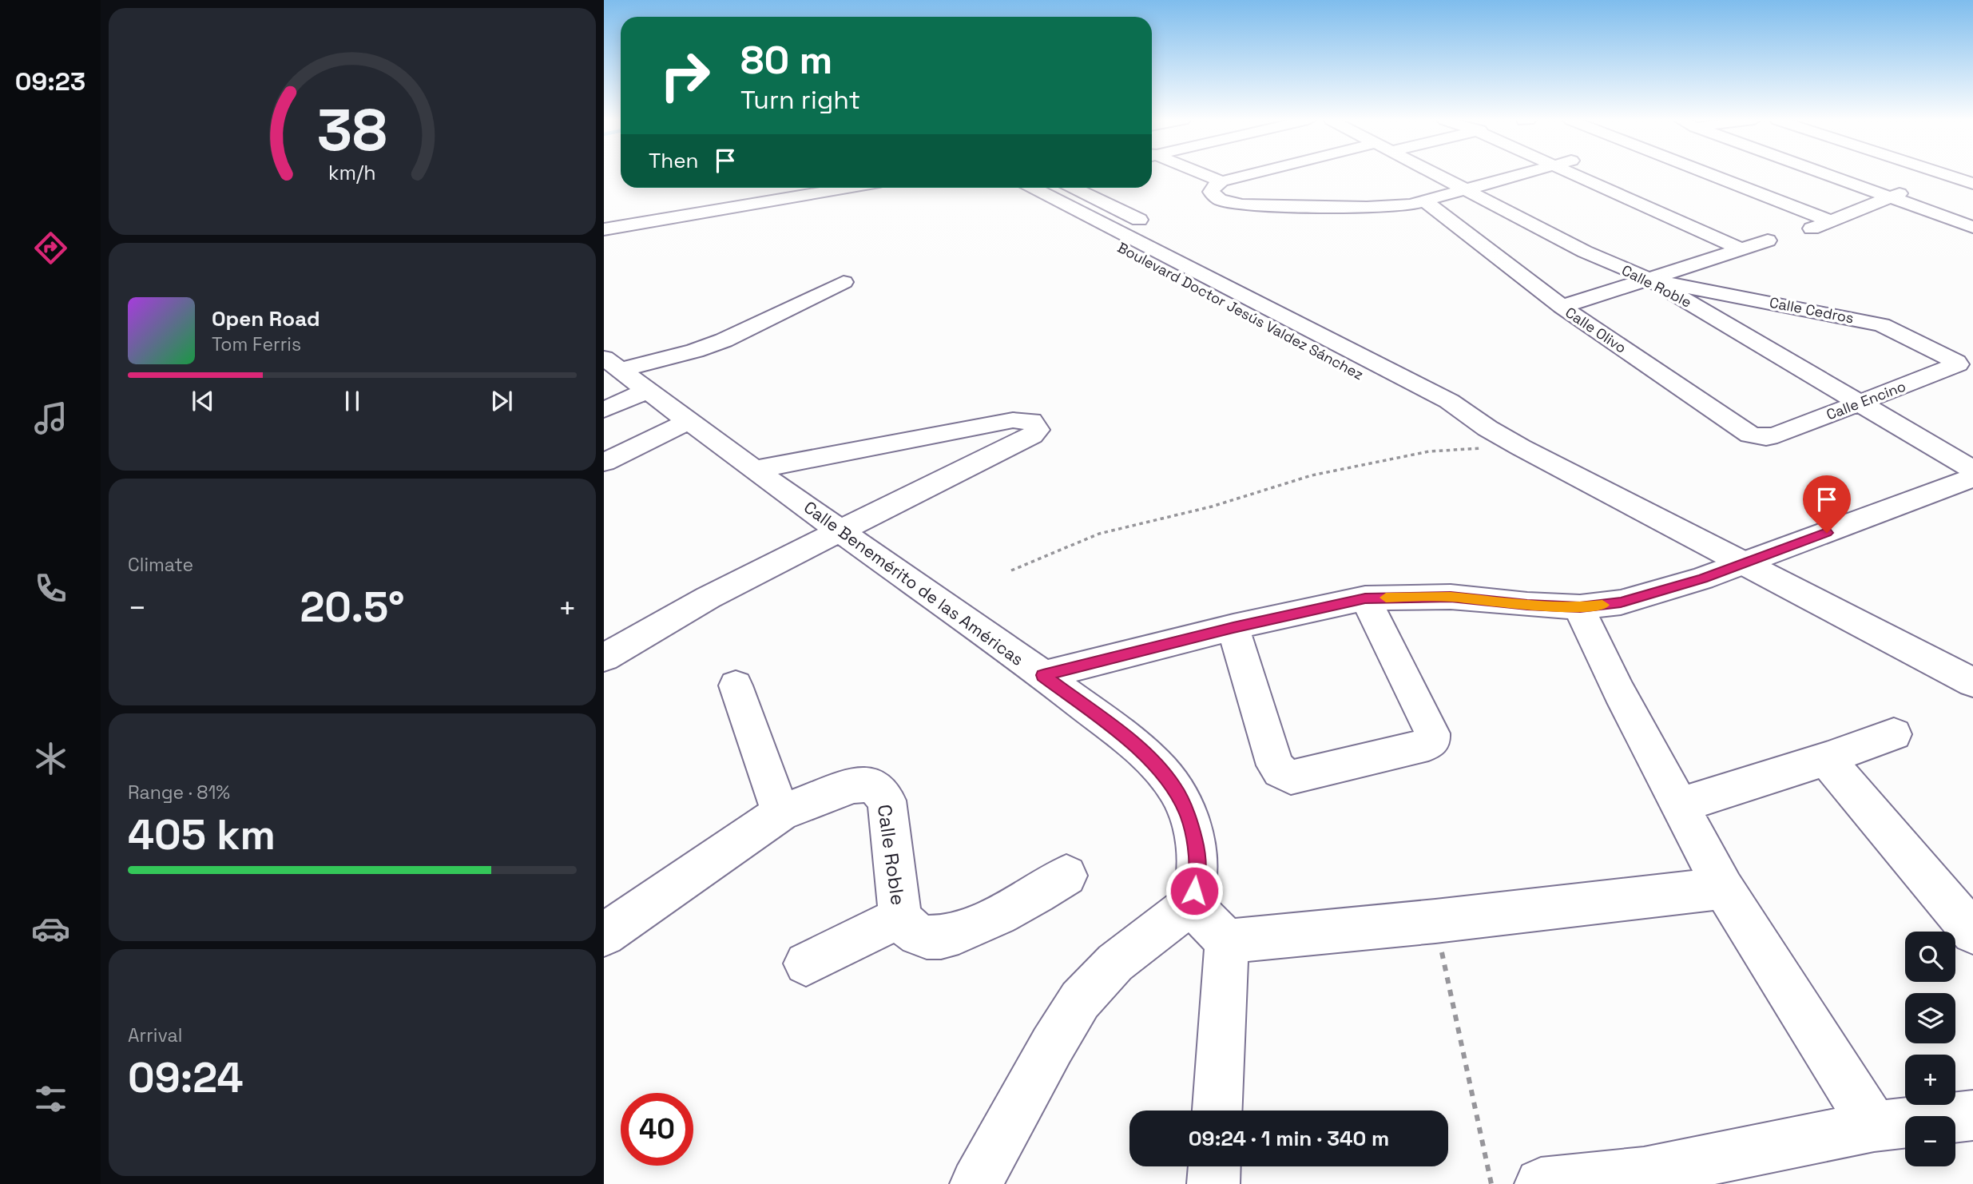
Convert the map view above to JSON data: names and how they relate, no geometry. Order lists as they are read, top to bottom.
{
  "streets": {
    "street": [
      "Calle Roble",
      "Calle Cedros",
      "Boulevard Doctor Jesús Valdez Sánchez",
      "Calle Olivo",
      "Calle Encino",
      "Calle Benemérito de las Américas"
    ]
  },
  "crossings": [
    ["Calle Roble", "Calle Cedros"],
    ["Calle Roble", "Calle Encino"],
    ["Calle Cedros", "Calle Encino"],
    ["Calle Olivo", "Calle Encino"]
  ],
  "page": {
    "tabs": "09:23",
    "turn": ["80 m", "Turn right"],
    "then": "Then",
    "song": ["Open Road", "Tom Ferris"],
    "tile": [
      "Climate",
      ["Range · 81%", "405 km"],
      ["Arrival", "09:24"]
    ],
    "heat": ["−", "20.5°", "+"],
    "map_buttons": ["+", "−"],
    "limit": "40",
    "trip": "09:24 · 1 min · 340 m",
    "gauge": ["38", "km/h"]
  }
}
